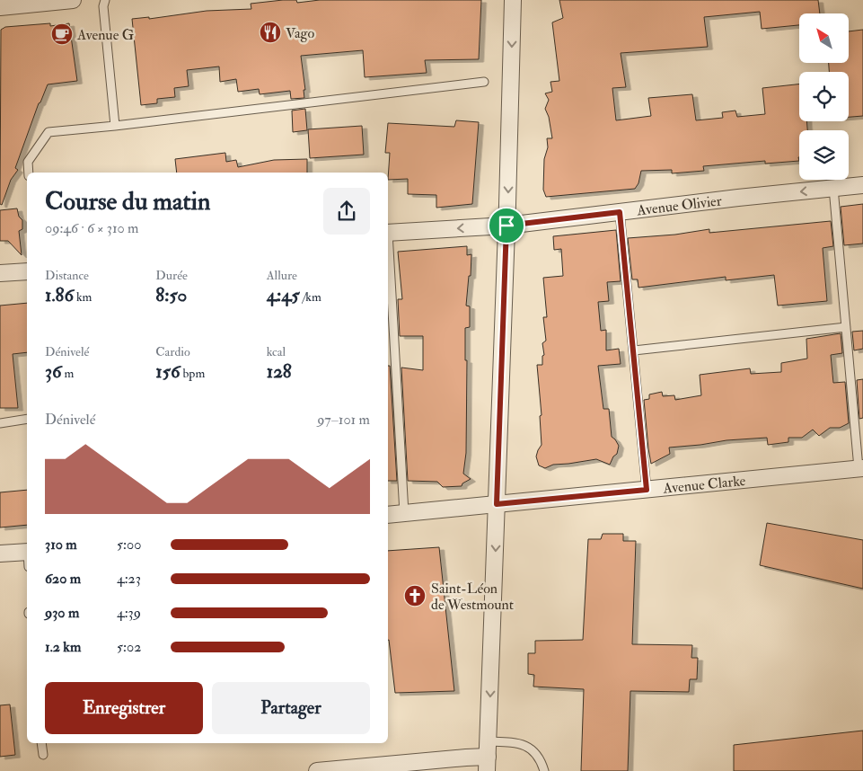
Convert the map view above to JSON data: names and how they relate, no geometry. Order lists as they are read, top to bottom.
{
  "streets": {
    "street": ["Avenue Olivier", "Avenue Clarke"]
  },
  "one_way": ["Avenue Olivier"],
  "places": {
    "restaurant": ["Vago"],
    "cafe": ["Avenue G"],
    "church": ["Saint-Léon de Westmount"]
  },
  "north": "top left",
  "page": {
    "heading": ["Course du matin", "09:46 · 6 × 310 m"],
    "stats": [
      ["Distance", "1.86 km"],
      ["Durée", "8:50"],
      ["Allure", "4:45 /km"],
      ["Dénivelé", "36 m"],
      ["Cardio", "156 bpm"],
      ["kcal", "128"]
    ],
    "chart": ["Dénivelé", "97–101 m"],
    "list": [
      {
        "name": "310 m",
        "note": "5:00"
      },
      {
        "name": "620 m",
        "note": "4:23"
      },
      {
        "name": "930 m",
        "note": "4:39"
      },
      {
        "name": "1.2 km",
        "note": "5:02"
      }
    ],
    "buttons": ["Enregistrer", "Partager"]
  }
}
